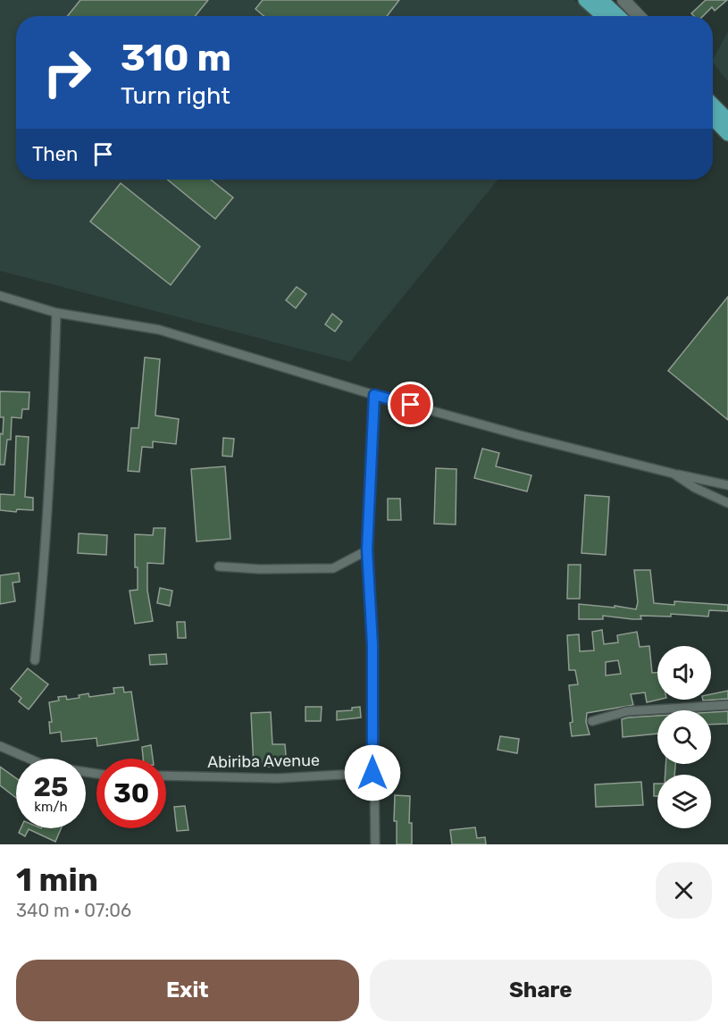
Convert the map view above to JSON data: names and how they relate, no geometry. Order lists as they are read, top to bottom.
{
  "streets": {
    "street": ["Abiriba Avenue"]
  },
  "page": {
    "turn": ["310 m", "Turn right"],
    "then": "Then",
    "speed": "25 km/h",
    "limit": "30",
    "heading": ["1 min", "340 m · 07:06"],
    "buttons": ["Exit", "Share"]
  }
}
